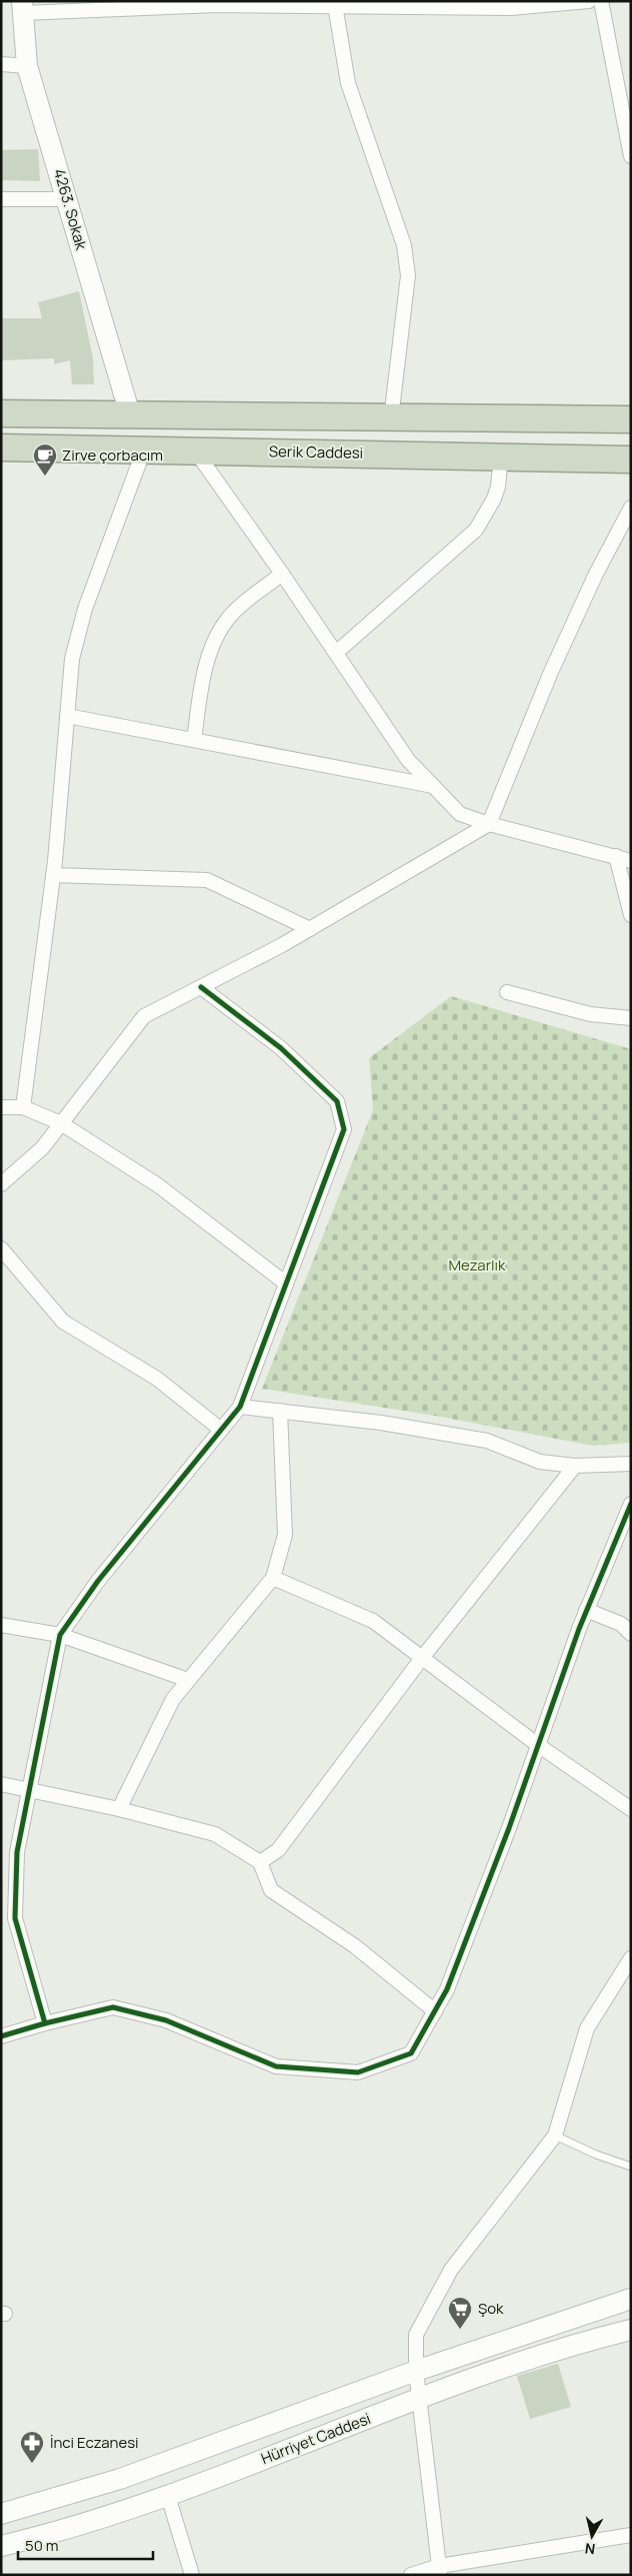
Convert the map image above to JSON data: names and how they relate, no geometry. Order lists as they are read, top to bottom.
{
  "streets": {
    "highway": ["Serik Caddesi"],
    "main road": ["4263. Sokak", "Hürriyet Caddesi"]
  },
  "parks": ["Mezarlık"],
  "places": {
    "cafe": ["Zirve çorbacım"],
    "supermarket": ["Şok"],
    "pharmacy": ["İnci Eczanesi"]
  },
  "scale_bar": "50 m",
  "north": "bottom"
}
